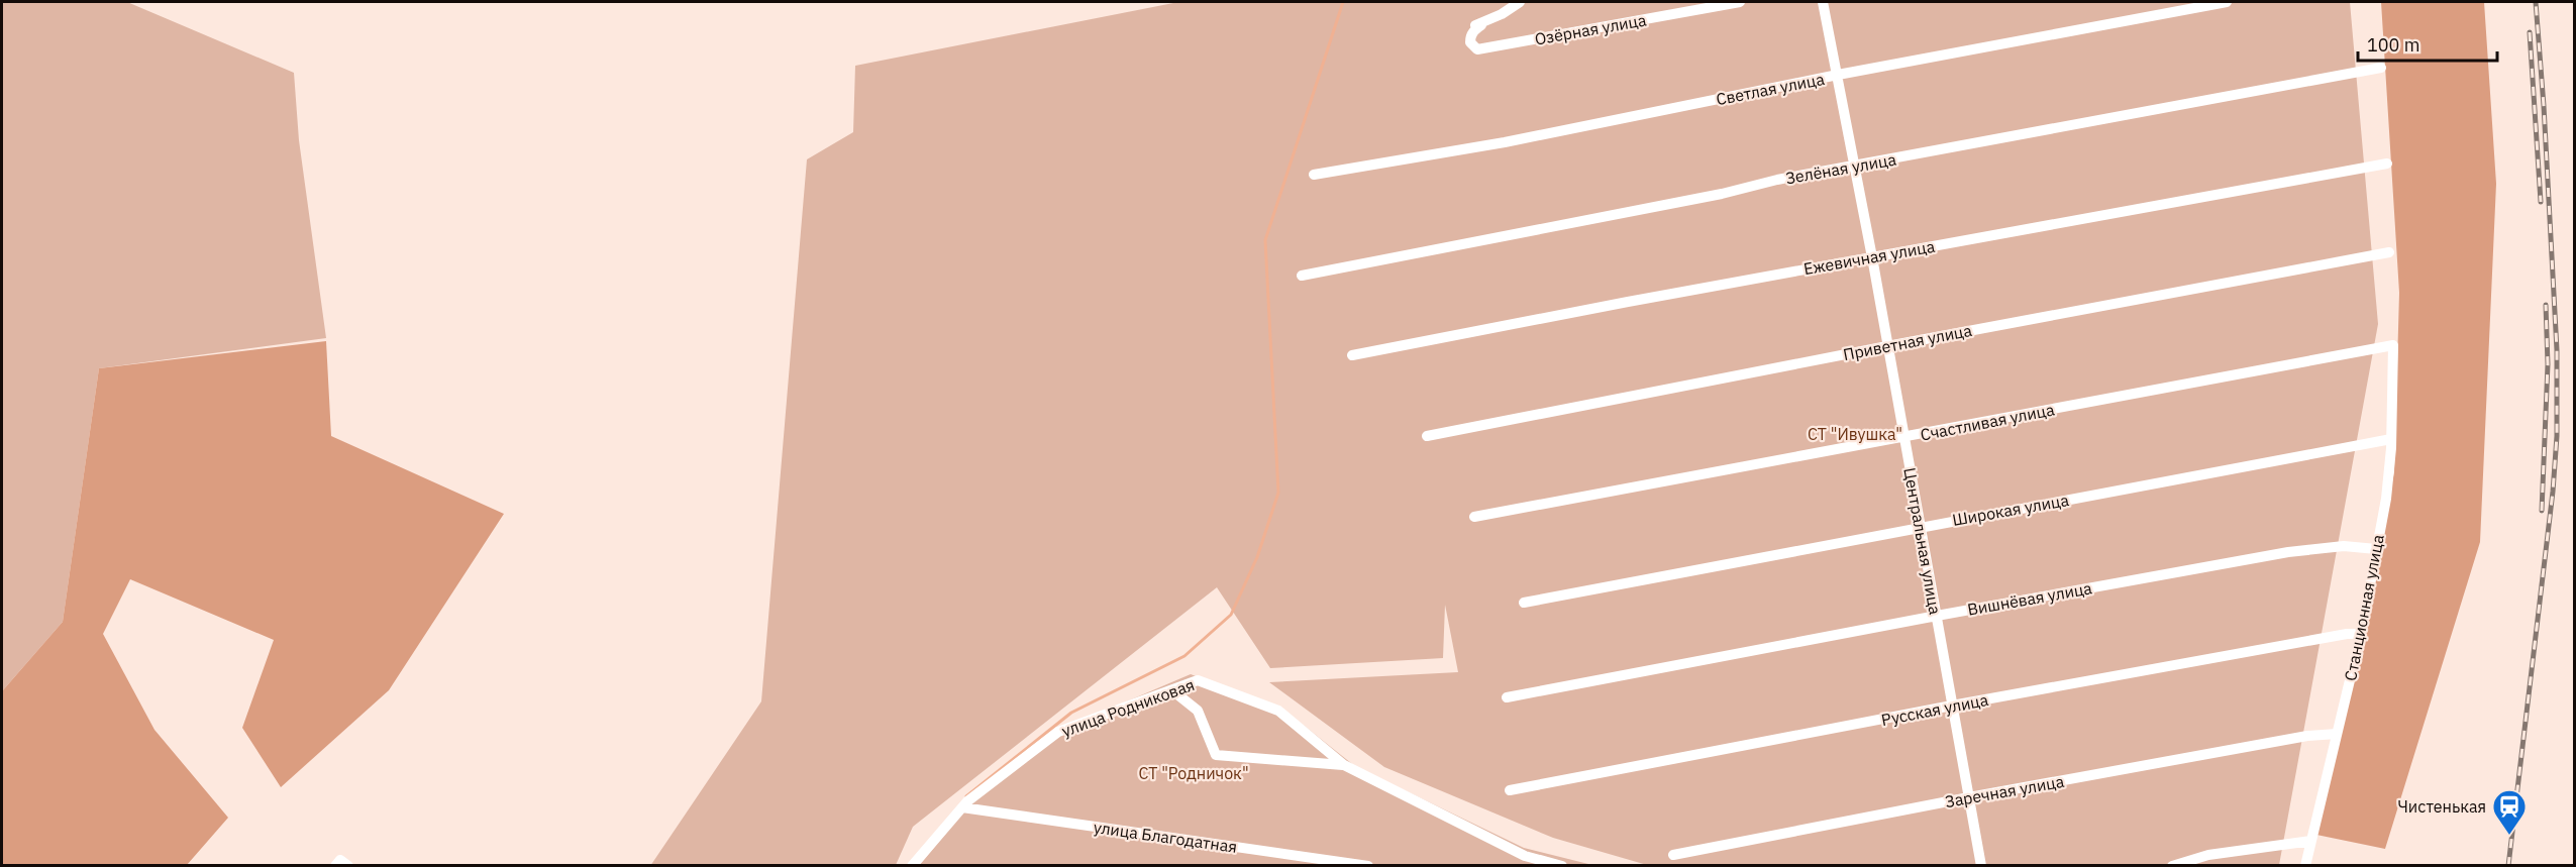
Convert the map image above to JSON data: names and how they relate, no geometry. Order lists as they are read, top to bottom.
{
  "streets": {
    "street": [
      "Озёрная улица",
      "Светлая улица",
      "Зелёная улица",
      "Ежевичная улица",
      "Приветная улица",
      "Счастливая улица",
      "Широкая улица",
      "Центральная улица",
      "Вишнёвая улица",
      "Станционная улица",
      "улица Родниковая",
      "Русская улица",
      "Заречная улица",
      "улица Благодатная"
    ]
  },
  "crossings": [
    ["Светлая улица", "Центральная улица"],
    ["Зелёная улица", "Центральная улица"],
    ["Ежевичная улица", "Центральная улица"],
    ["Приветная улица", "Центральная улица"],
    ["Счастливая улица", "Центральная улица"],
    ["Счастливая улица", "Станционная улица"],
    ["Широкая улица", "Центральная улица"],
    ["Широкая улица", "Станционная улица"],
    ["Центральная улица", "Вишнёвая улица"],
    ["Центральная улица", "Русская улица"],
    ["Центральная улица", "Заречная улица"],
    ["Вишнёвая улица", "Станционная улица"],
    ["Станционная улица", "Русская улица"],
    ["Станционная улица", "Заречная улица"],
    ["улица Родниковая", "улица Благодатная"]
  ],
  "parks": ["СТ \"Ивушка\"", "СТ \"Родничок\""],
  "places": {
    "station": ["Чистенькая"]
  },
  "scale_bar": "100 m"
}
